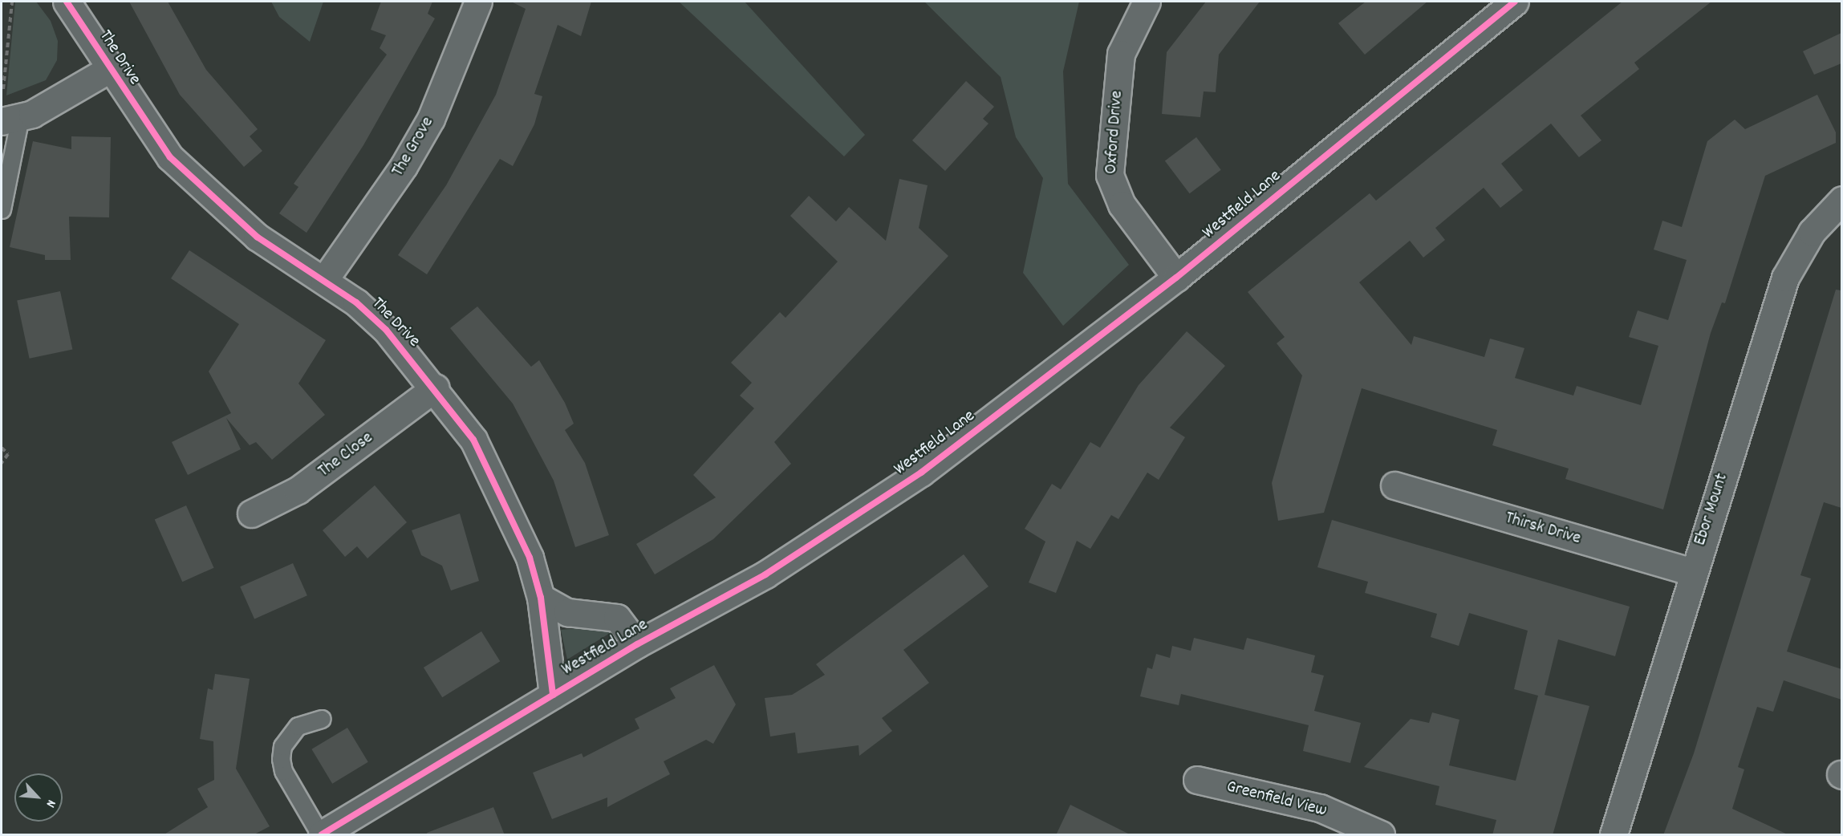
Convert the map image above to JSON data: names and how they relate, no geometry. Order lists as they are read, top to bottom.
{
  "streets": {
    "street": [
      "The Drive",
      "Oxford Drive",
      "The Grove",
      "Westfield Lane",
      "The Close",
      "Ebor Mount",
      "Thirsk Drive",
      "Greenfield View"
    ]
  },
  "crossings": [
    ["The Drive", "The Grove"],
    ["The Drive", "Westfield Lane"],
    ["The Drive", "The Close"],
    ["Oxford Drive", "Westfield Lane"],
    ["Ebor Mount", "Thirsk Drive"]
  ],
  "north": "bottom right"
}
